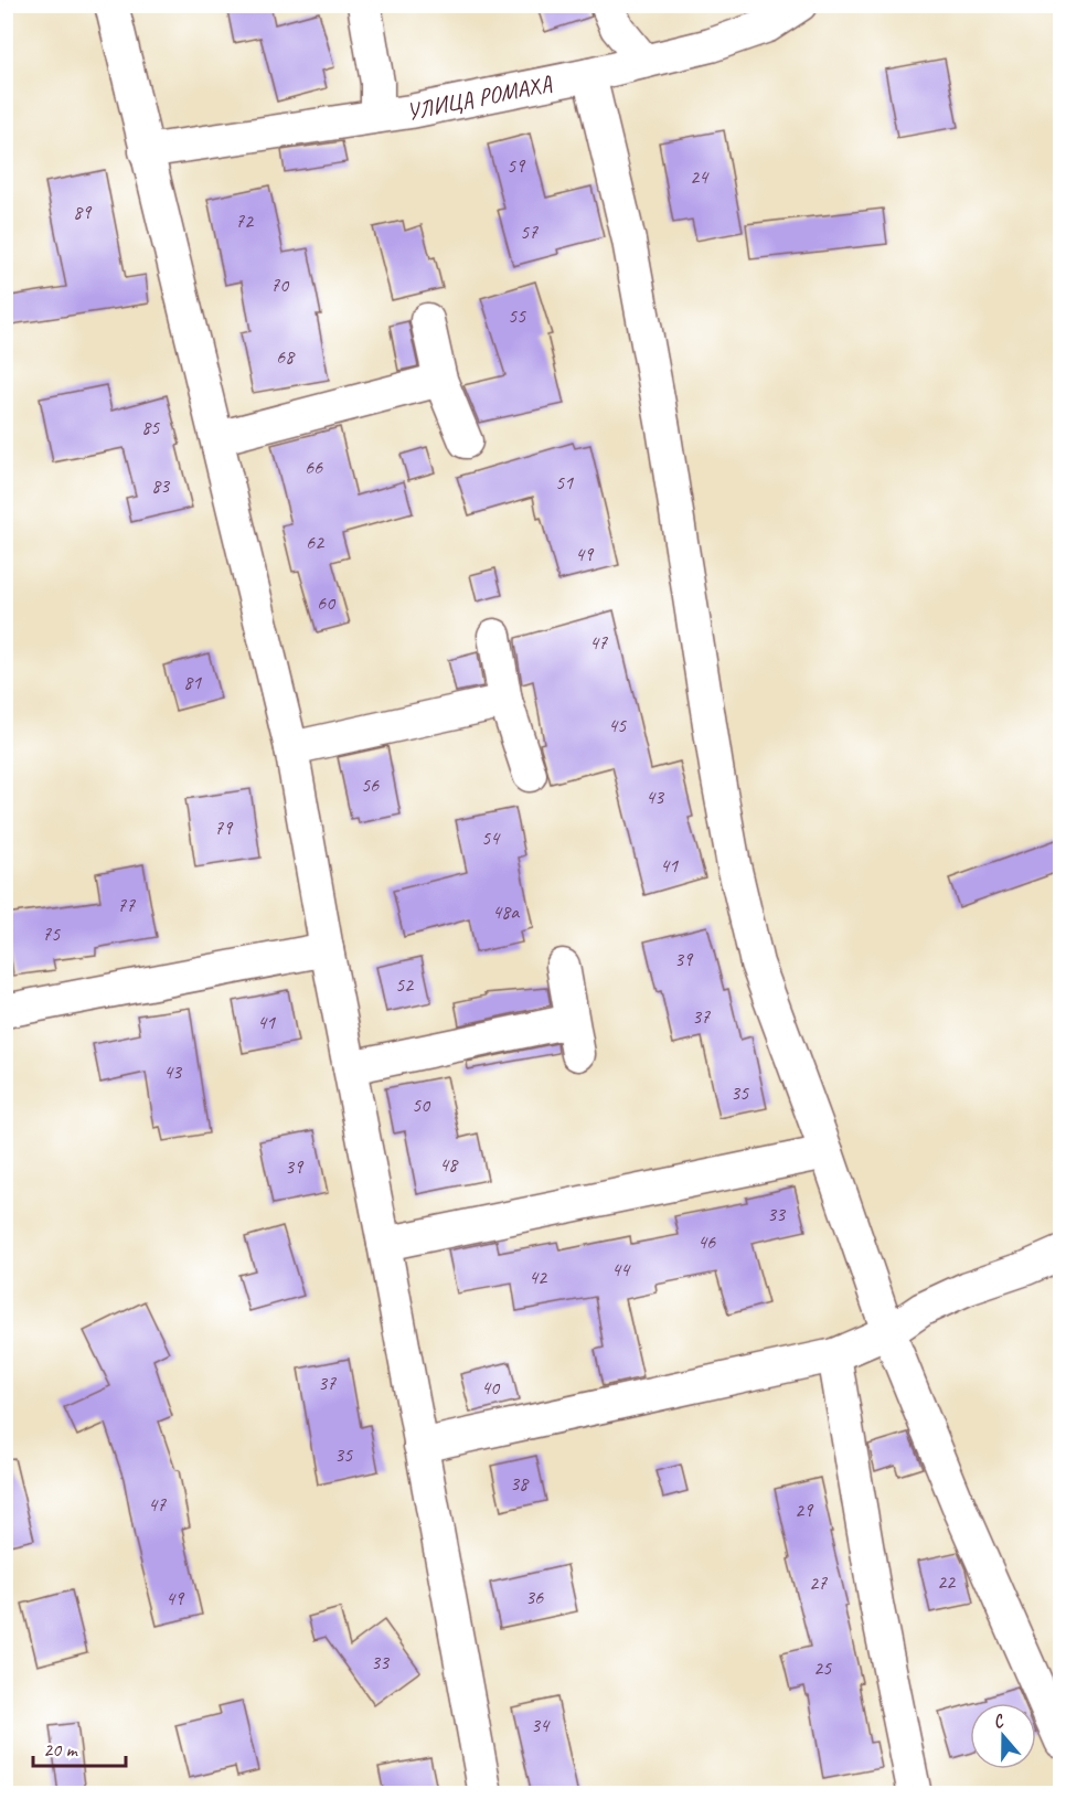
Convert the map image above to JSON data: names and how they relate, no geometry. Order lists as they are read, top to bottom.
{
  "streets": {
    "street": ["УЛИЦА РОМАХА"]
  },
  "house_numbers": [
    "59",
    "24",
    "89",
    "72",
    "57",
    "70",
    "55",
    "68",
    "85",
    "66",
    "51",
    "83",
    "62",
    "49",
    "60",
    "47",
    "81",
    "45",
    "56",
    "43",
    "79",
    "54",
    "41",
    "77",
    "48а",
    "75",
    "39",
    "52",
    "37",
    "41",
    "43",
    "35",
    "50",
    "48",
    "39",
    "33",
    "46",
    "44",
    "42",
    "37",
    "40",
    "35",
    "38",
    "47",
    "29",
    "22",
    "27",
    "36",
    "49",
    "33",
    "25",
    "34"
  ],
  "scale_bar": "20 m",
  "north": "top"
}
